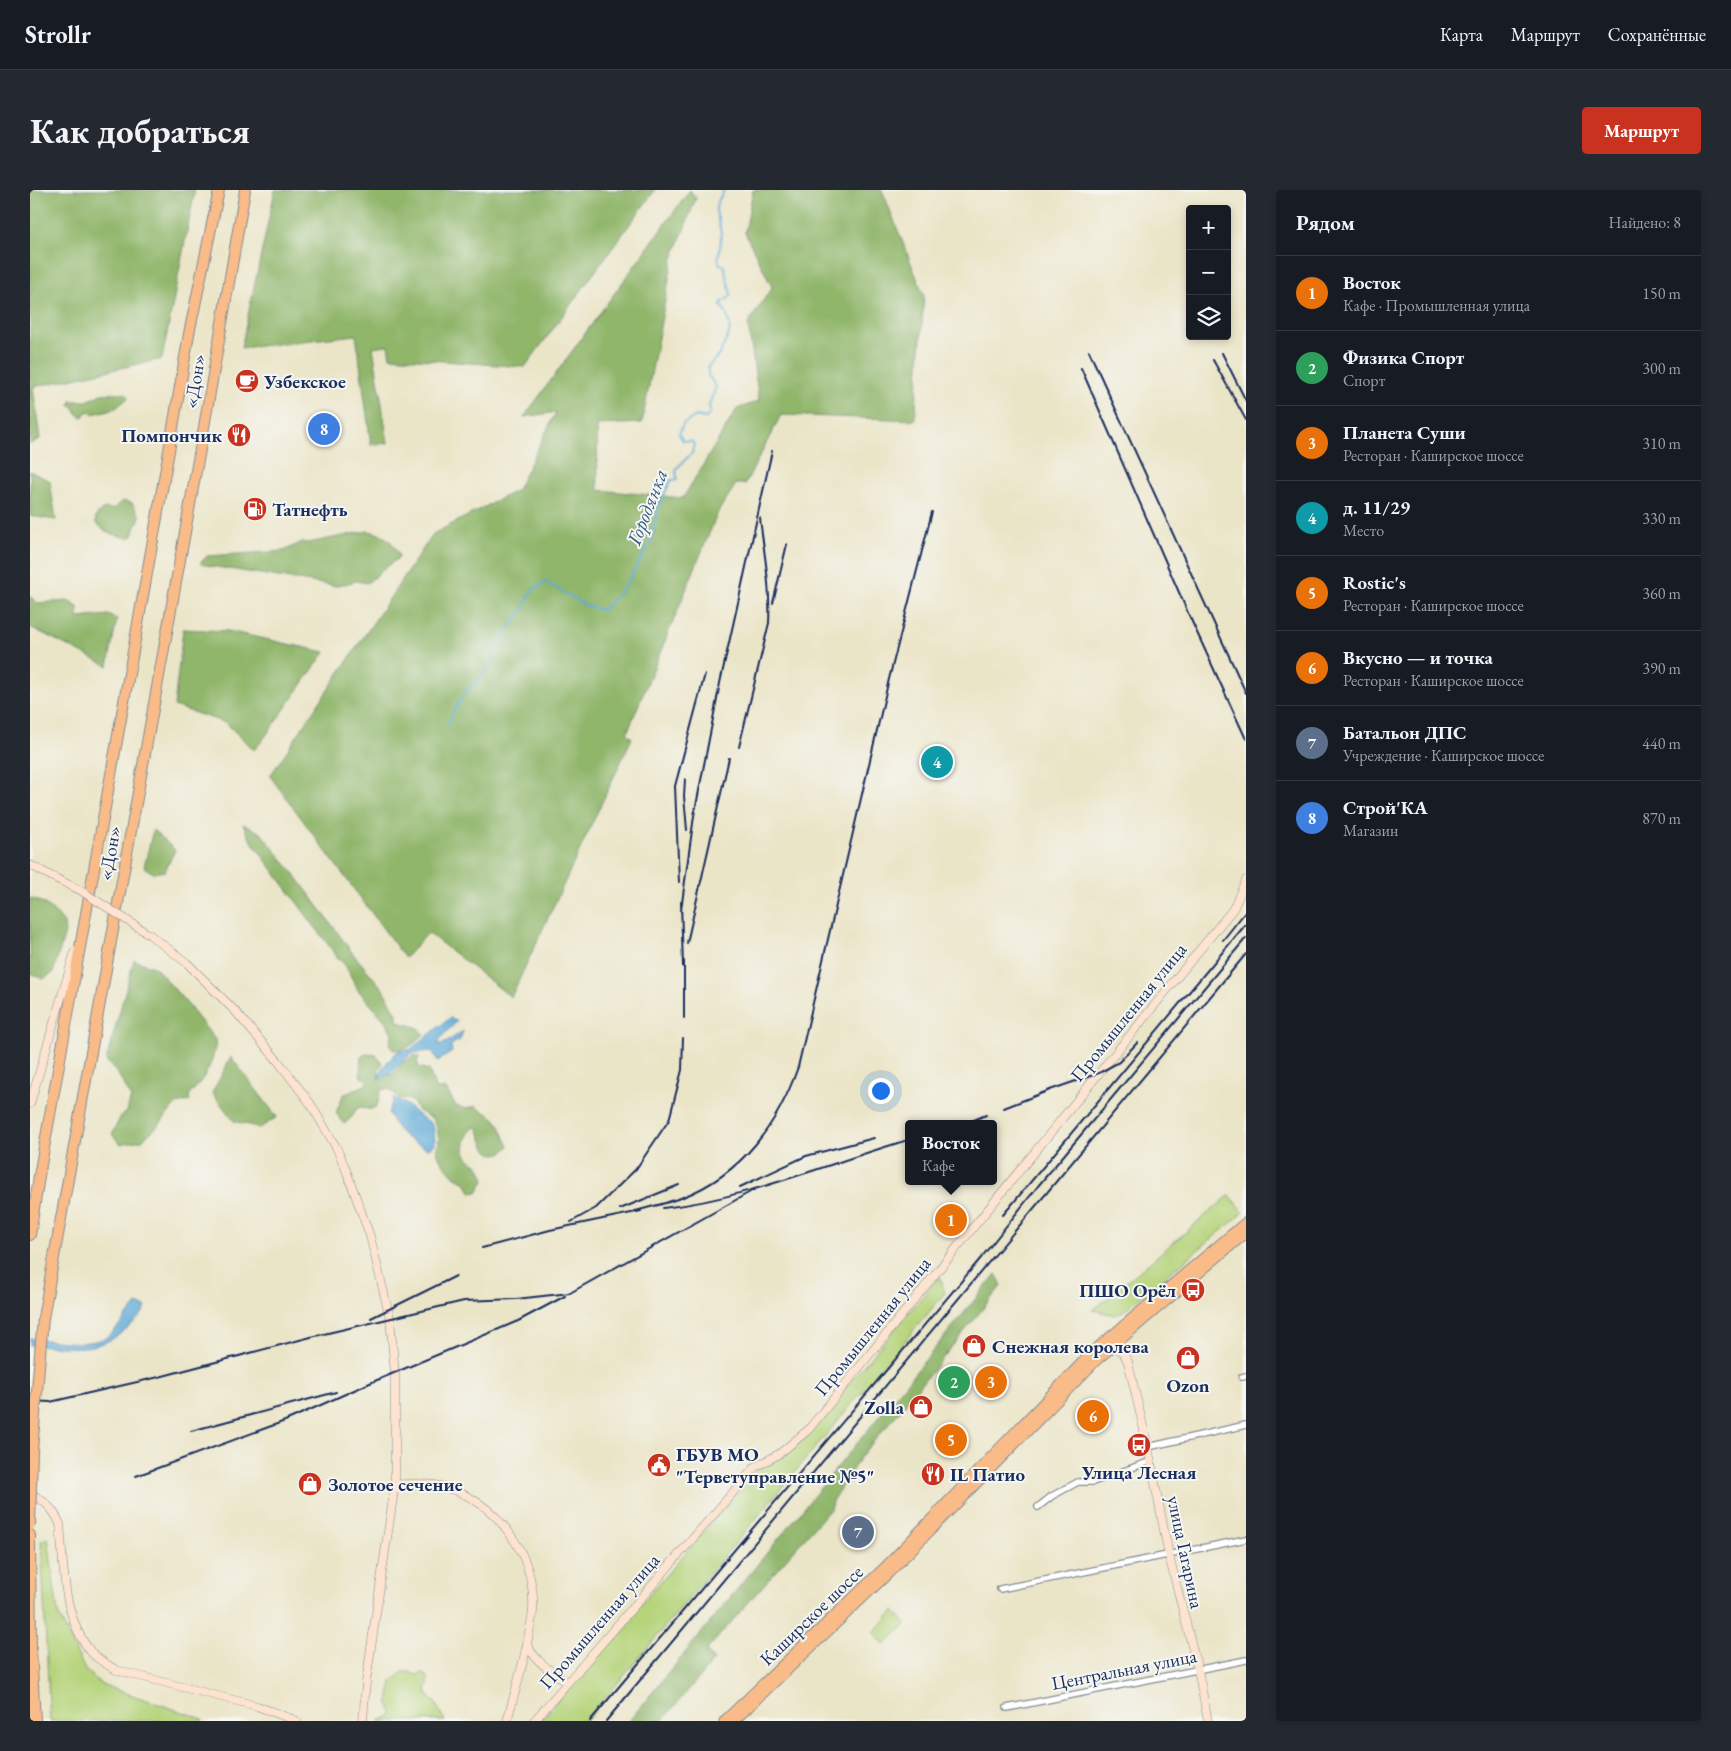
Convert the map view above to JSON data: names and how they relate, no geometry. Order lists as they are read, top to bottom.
{
  "streets": {
    "highway": ["«Дон»"],
    "main road": ["Каширское шоссе"],
    "street": ["Промышленная улица", "улица Гагарина", "Центральная улица"]
  },
  "crossings": [
    ["улица Гагарина", "Каширское шоссе"],
    ["улица Гагарина", "Центральная улица"]
  ],
  "water": ["Городянка"],
  "places": {
    "cafe": ["Узбекское"],
    "restaurant": ["Помпончик", "IL Патио"],
    "fuel station": ["Татнефть"],
    "bus stop": ["ПШО Орёл", "Улица Лесная"],
    "shop": [
      "Снежная королева",
      "Ozon",
      "Zolla",
      "Золотое сечение"
    ],
    "public building": ["ГБУВ МО \"Терветуправление №5\""]
  },
  "page": {
    "header": "Strollr",
    "nav": ["Карта", "Маршрут", "Сохранённые"],
    "buttons": "Маршрут",
    "title": "Как добраться",
    "heading": ["Рядом", "Найдено: 8"],
    "map_buttons": ["+", "−"],
    "list": [
      {
        "mark": "1",
        "name": "Восток",
        "note": "Кафе · Промышленная улица",
        "value": "150 m"
      },
      {
        "mark": "2",
        "name": "Физика Спорт",
        "note": "Спорт",
        "value": "300 m"
      },
      {
        "mark": "3",
        "name": "Планета Суши",
        "note": "Ресторан · Каширское шоссе",
        "value": "310 m"
      },
      {
        "mark": "4",
        "name": "д. 11/29",
        "note": "Место",
        "value": "330 m"
      },
      {
        "mark": "5",
        "name": "Rostic's",
        "note": "Ресторан · Каширское шоссе",
        "value": "360 m"
      },
      {
        "mark": "6",
        "name": "Вкусно — и точка",
        "note": "Ресторан · Каширское шоссе",
        "value": "390 m"
      },
      {
        "mark": "7",
        "name": "Батальон ДПС",
        "note": "Учреждение · Каширское шоссе",
        "value": "440 m"
      },
      {
        "mark": "8",
        "name": "Строй'КА",
        "note": "Магазин",
        "value": "870 m"
      }
    ],
    "pins": [
      "8",
      "4",
      "1",
      "2",
      "3",
      "6",
      "5",
      "7"
    ],
    "popup": ["Восток", "Кафе"]
  }
}
